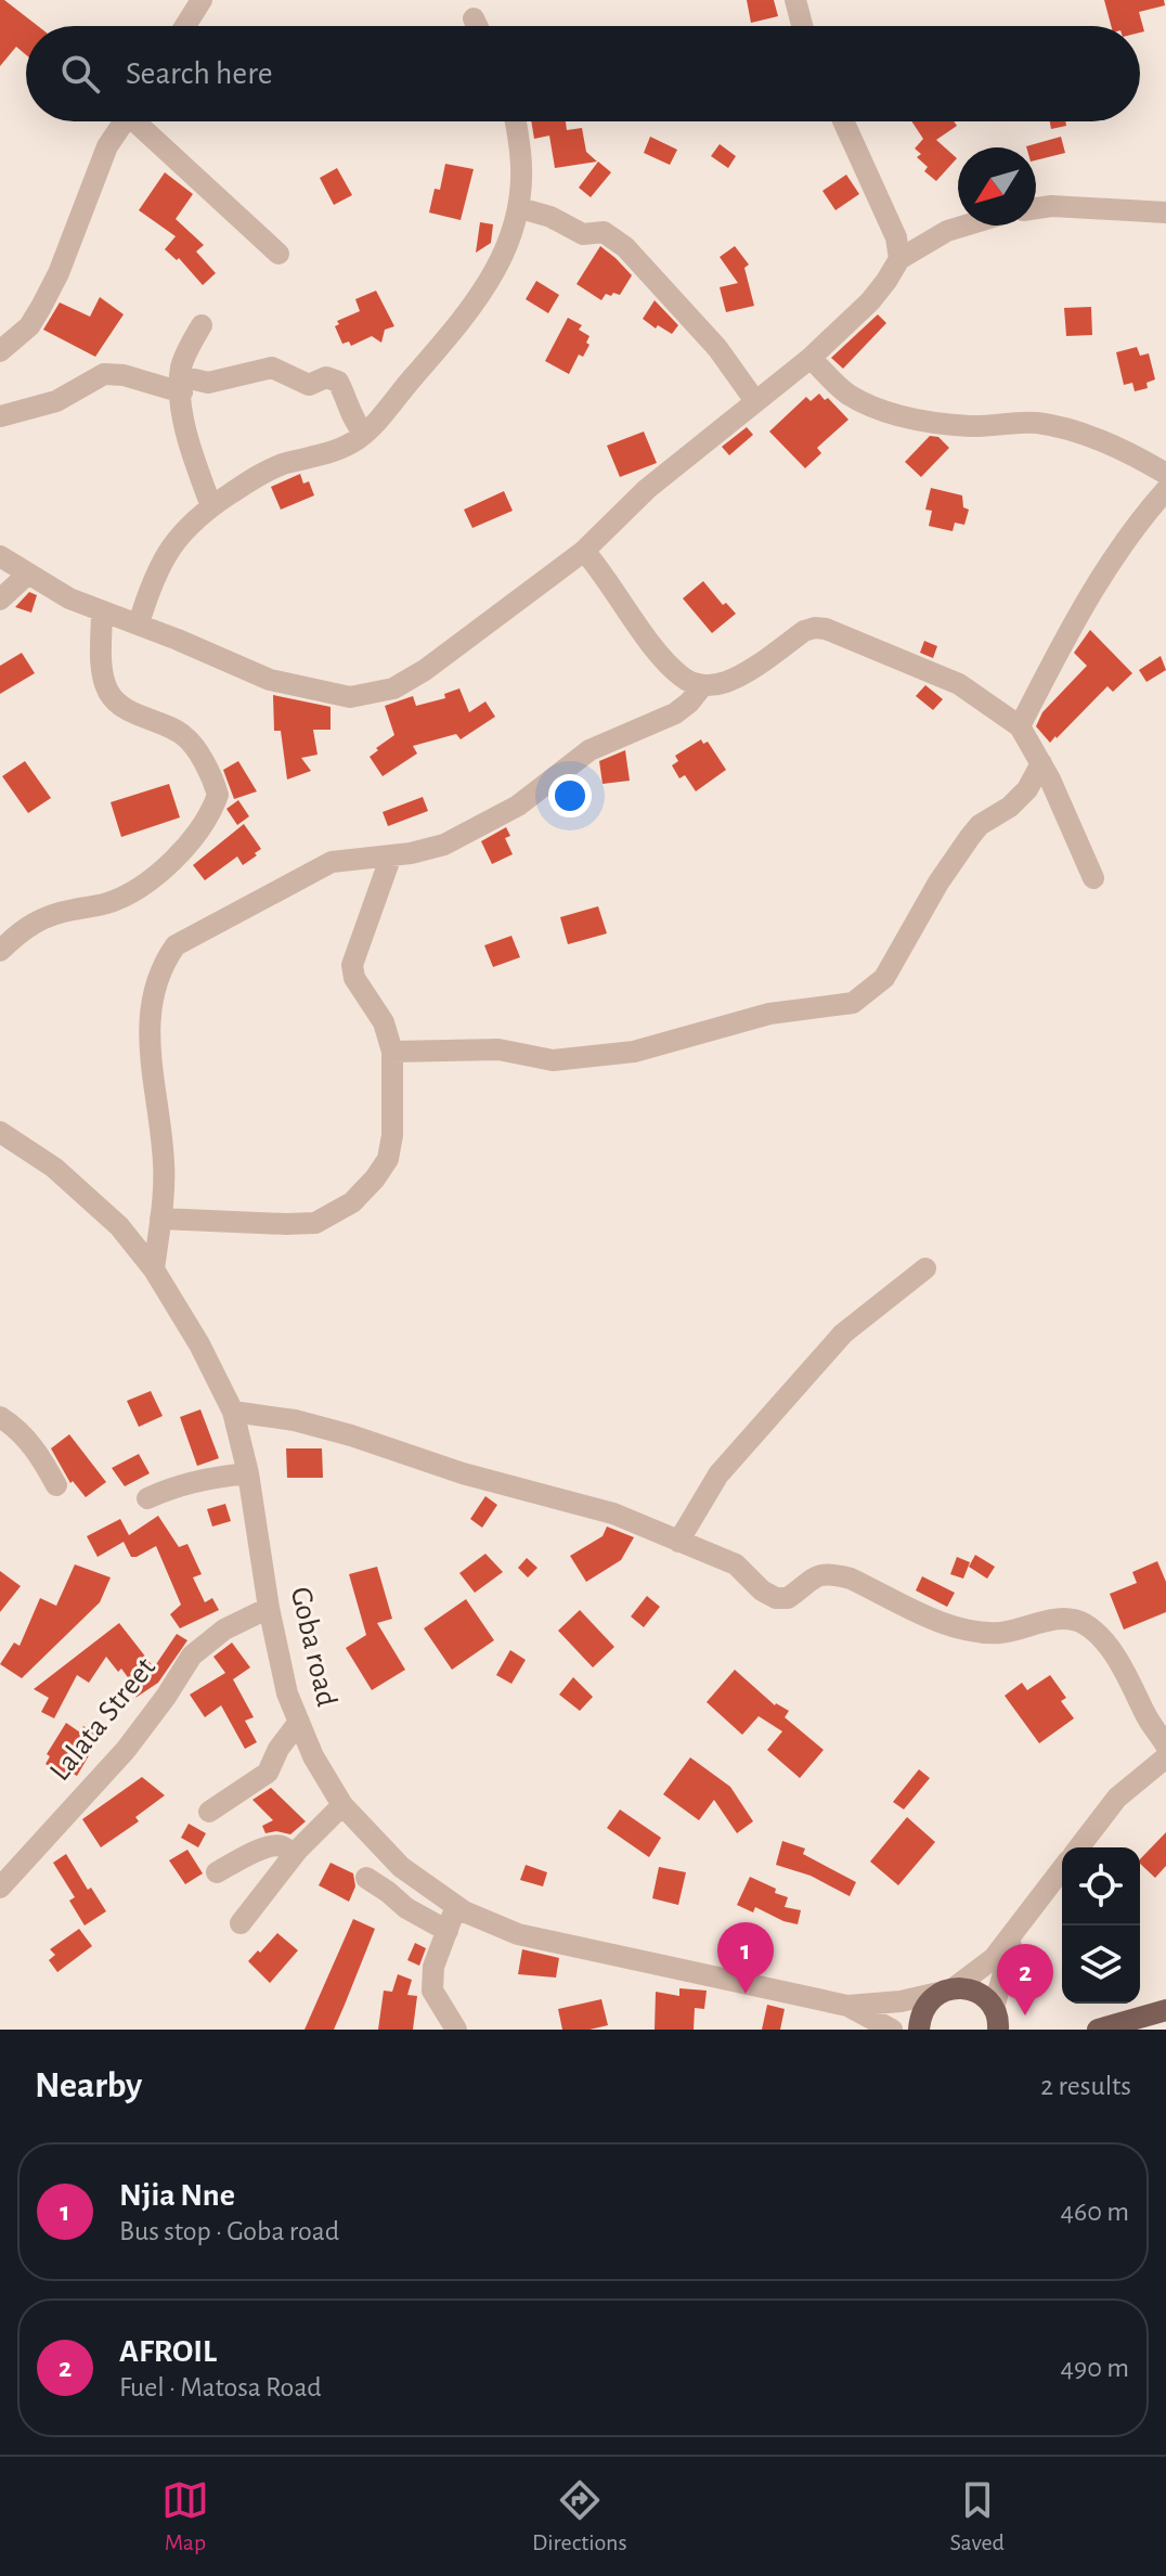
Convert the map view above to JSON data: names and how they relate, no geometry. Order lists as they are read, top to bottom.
{
  "streets": {
    "street": ["Goba road", "Lalata Street"]
  },
  "crossings": [
    ["Goba road", "Lalata Street"]
  ],
  "north": "bottom left",
  "page": {
    "search": "Search here",
    "pins": ["1", "2"],
    "heading": ["Nearby", "2 results"],
    "list": [
      {
        "mark": "1",
        "name": "Njia Nne",
        "note": "Bus stop · Goba road",
        "value": "460 m"
      },
      {
        "mark": "2",
        "name": "AFROIL",
        "note": "Fuel · Matosa Road",
        "value": "490 m"
      }
    ],
    "nav": ["Map", "Directions", "Saved"]
  }
}
